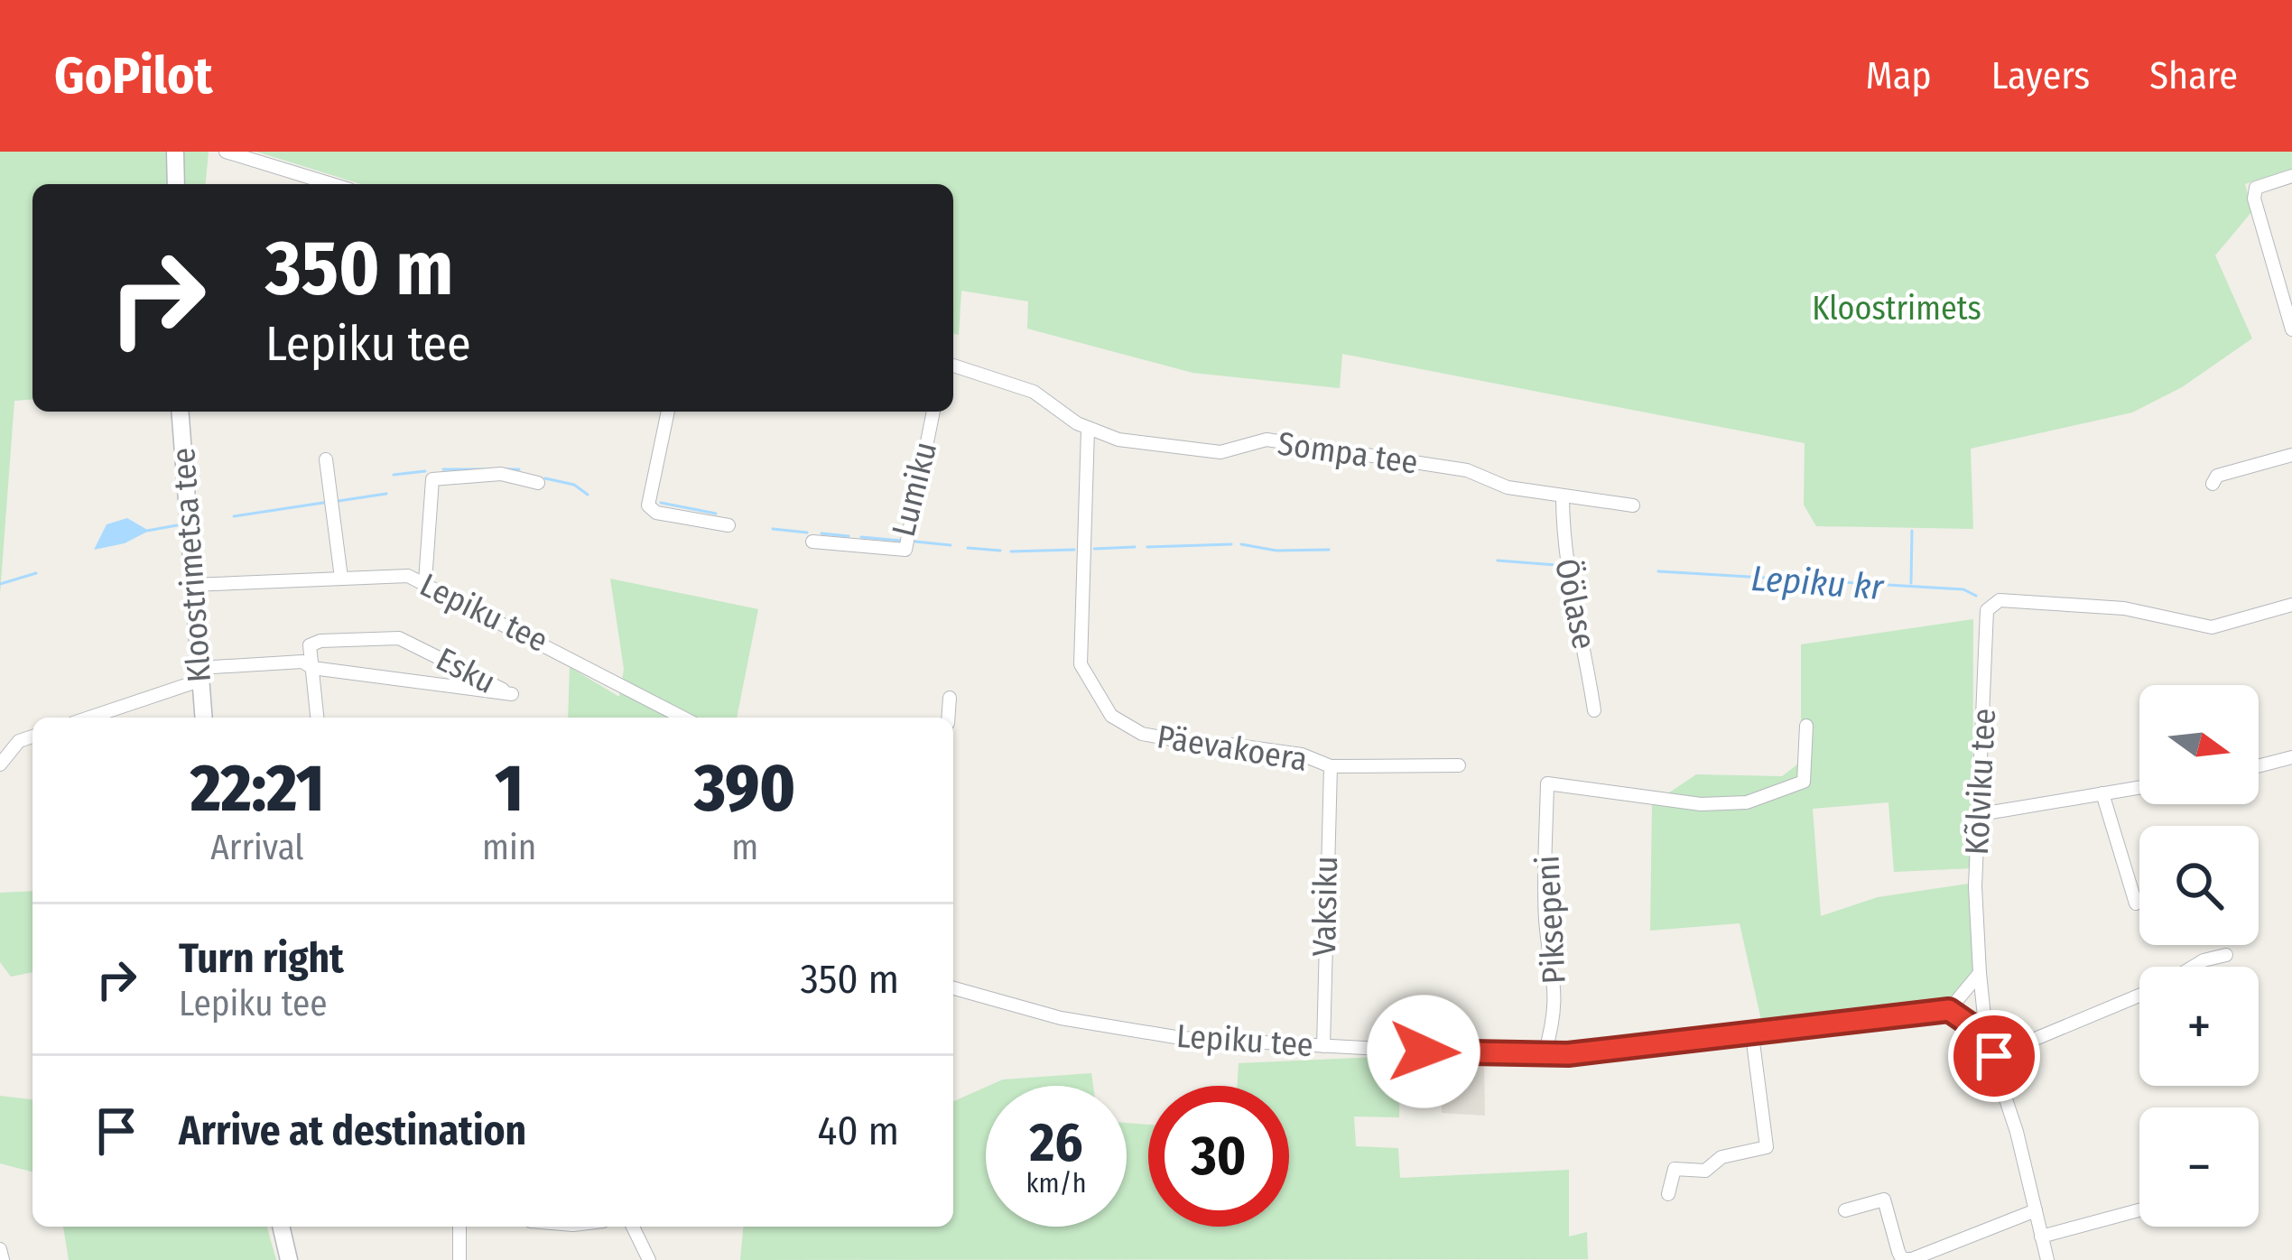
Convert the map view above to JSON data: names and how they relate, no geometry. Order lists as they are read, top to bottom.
{
  "streets": {
    "main road": ["Kloostrimetsa tee"],
    "street": [
      "Sompa tee",
      "Lumiku",
      "Öölase",
      "Lepiku tee",
      "Esku",
      "Päevakoera",
      "Kõlviku tee",
      "Vaksiku",
      "Piksepeni"
    ]
  },
  "crossings": [
    ["Sompa tee", "Öölase"],
    ["Sompa tee", "Päevakoera"],
    ["Kloostrimetsa tee", "Lepiku tee"],
    ["Kloostrimetsa tee", "Esku"],
    ["Lepiku tee", "Vaksiku"],
    ["Lepiku tee", "Piksepeni"],
    ["Päevakoera", "Vaksiku"]
  ],
  "water": ["Lepiku kr"],
  "parks": ["Kloostrimets"],
  "north": "right",
  "page": {
    "header": "GoPilot",
    "nav": ["Map", "Layers", "Share"],
    "turn": ["350 m", "Lepiku tee"],
    "map_buttons": ["+", "−"],
    "eta": [
      "22:21",
      "Arrival",
      "1",
      "min",
      "390",
      "m"
    ],
    "list": [
      {
        "name": "Turn right",
        "note": "Lepiku tee",
        "value": "350 m"
      },
      {
        "name": "Arrive at destination",
        "value": "40 m"
      }
    ],
    "speed": "26 km/h",
    "limit": "30"
  }
}
